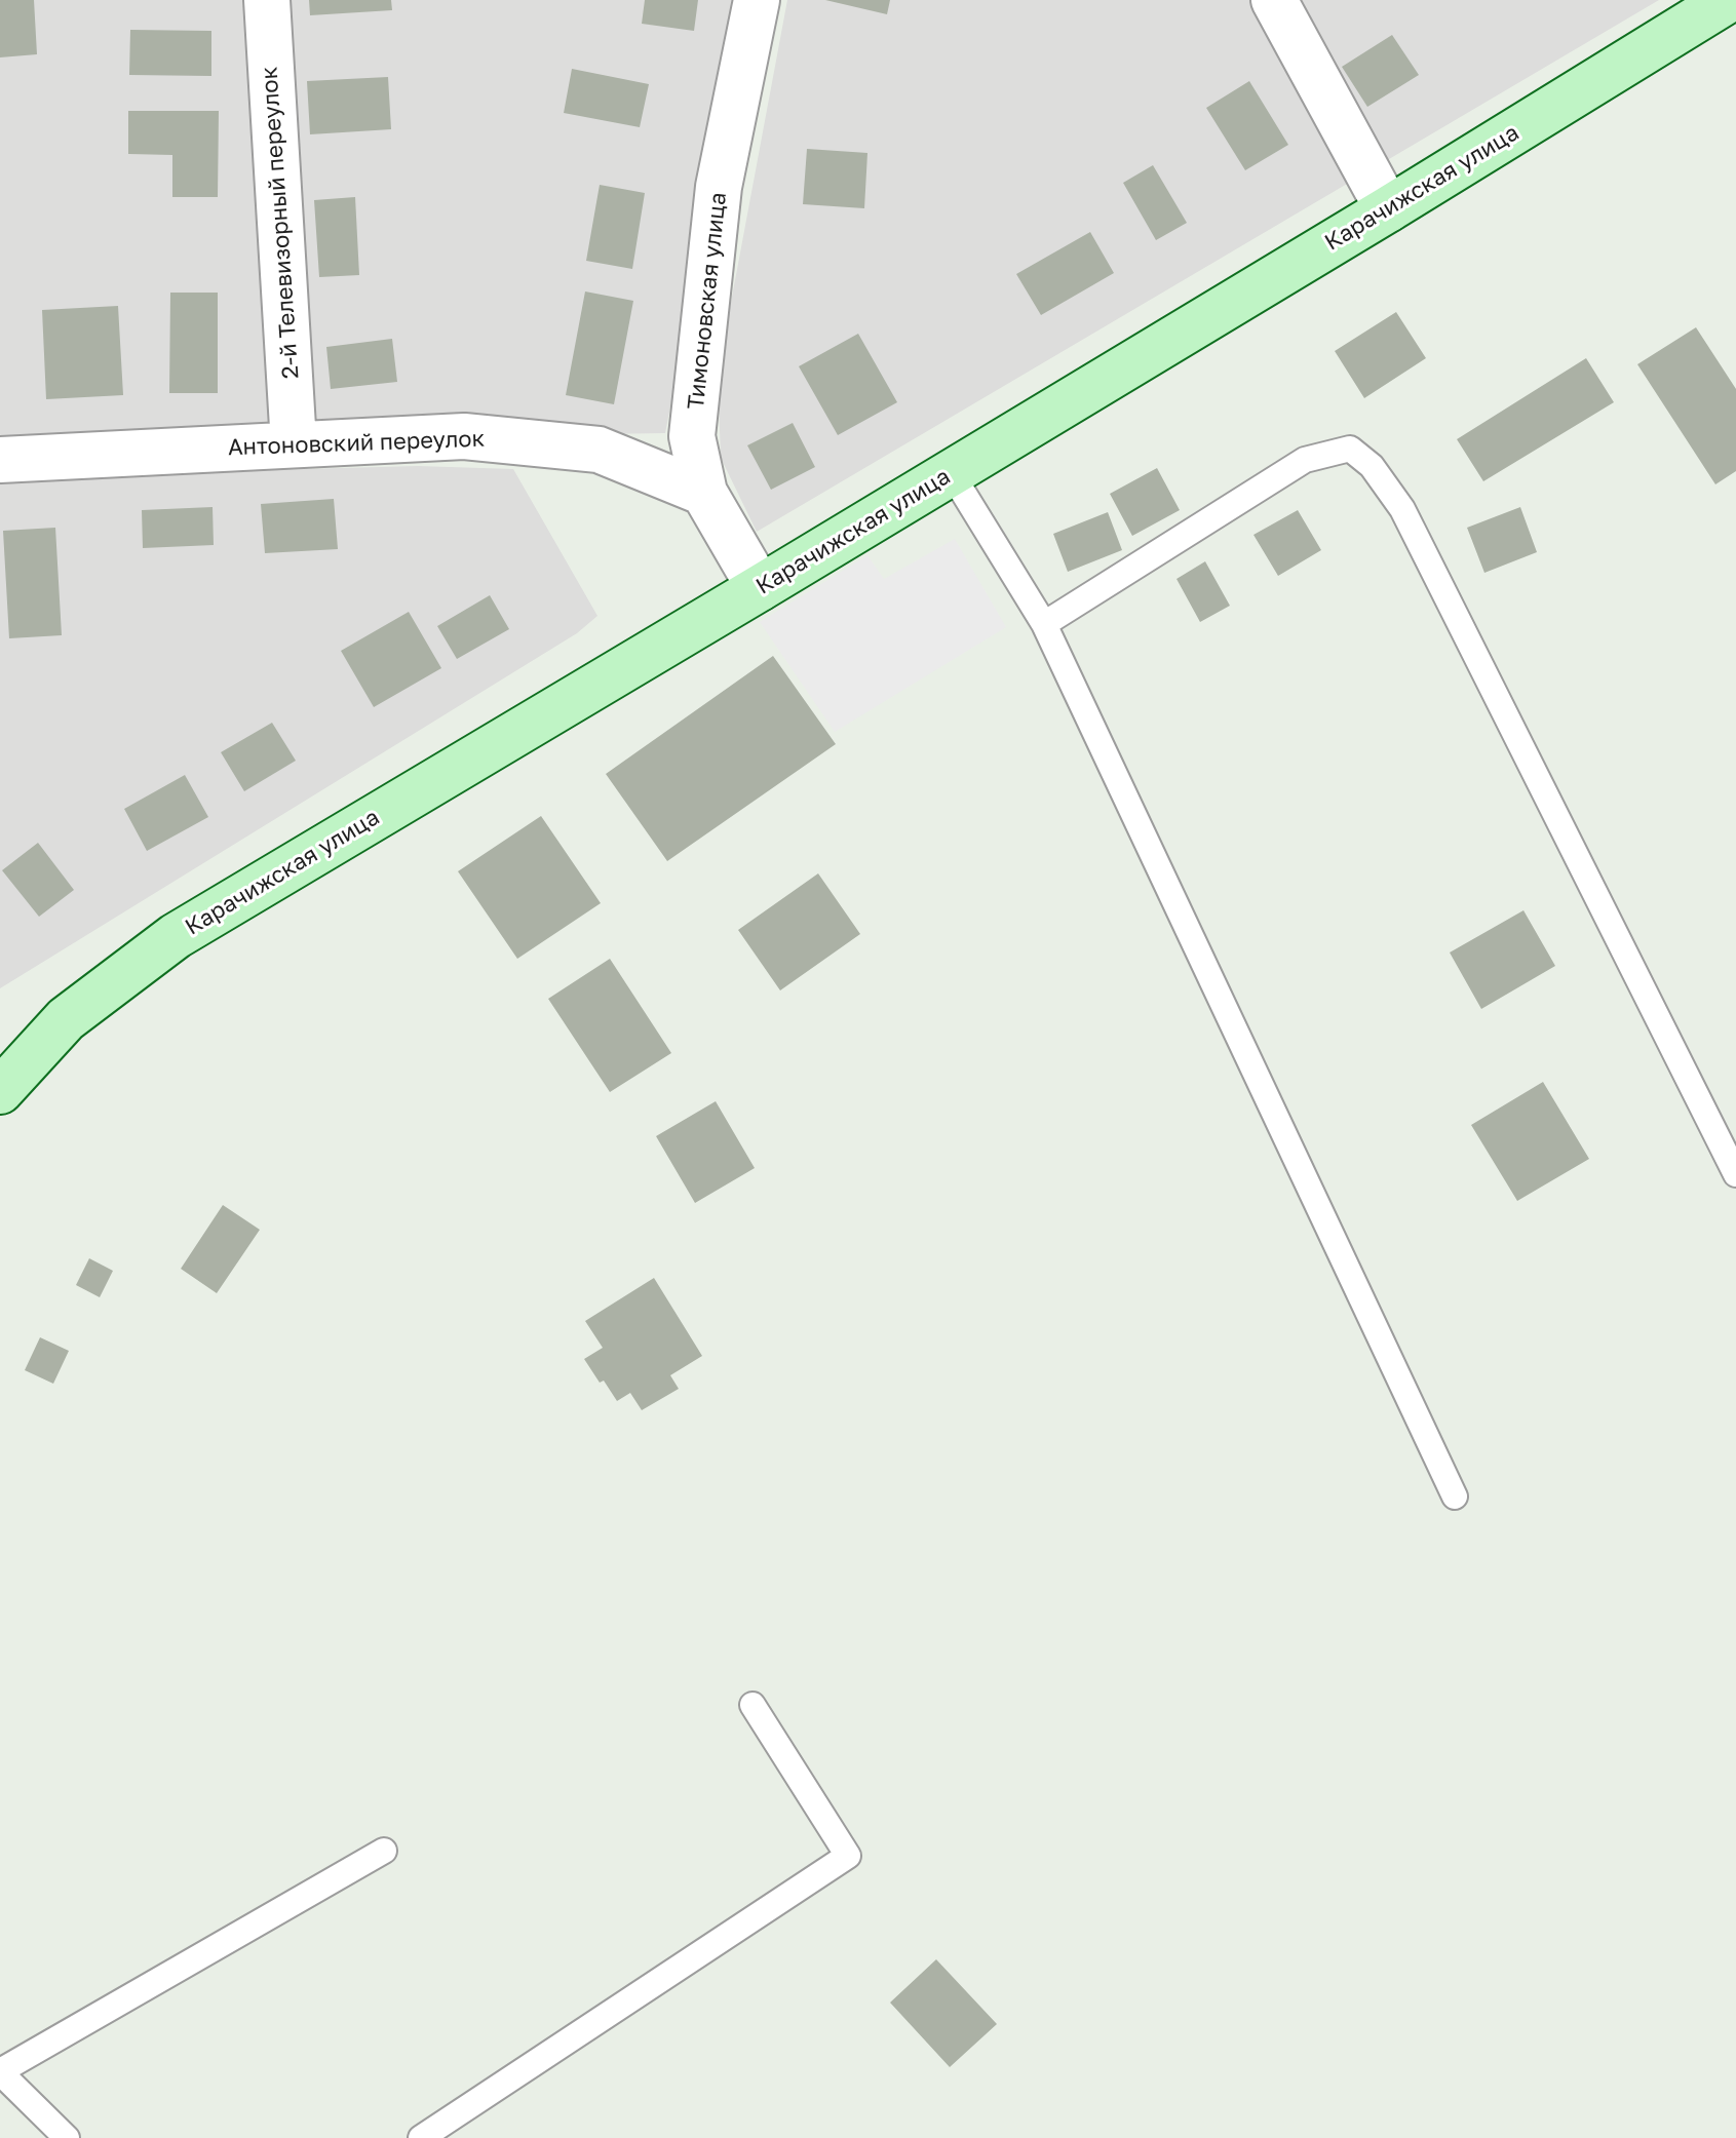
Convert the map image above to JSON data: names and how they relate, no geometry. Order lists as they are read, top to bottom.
{
  "streets": {
    "main road": ["Карачижская улица"],
    "street": ["2-й Телевизорный переулок", "Тимоновская улица", "Антоновский переулок"]
  },
  "crossings": [
    ["Карачижская улица", "Тимоновская улица"],
    ["2-й Телевизорный переулок", "Антоновский переулок"],
    ["Тимоновская улица", "Антоновский переулок"]
  ]
}
